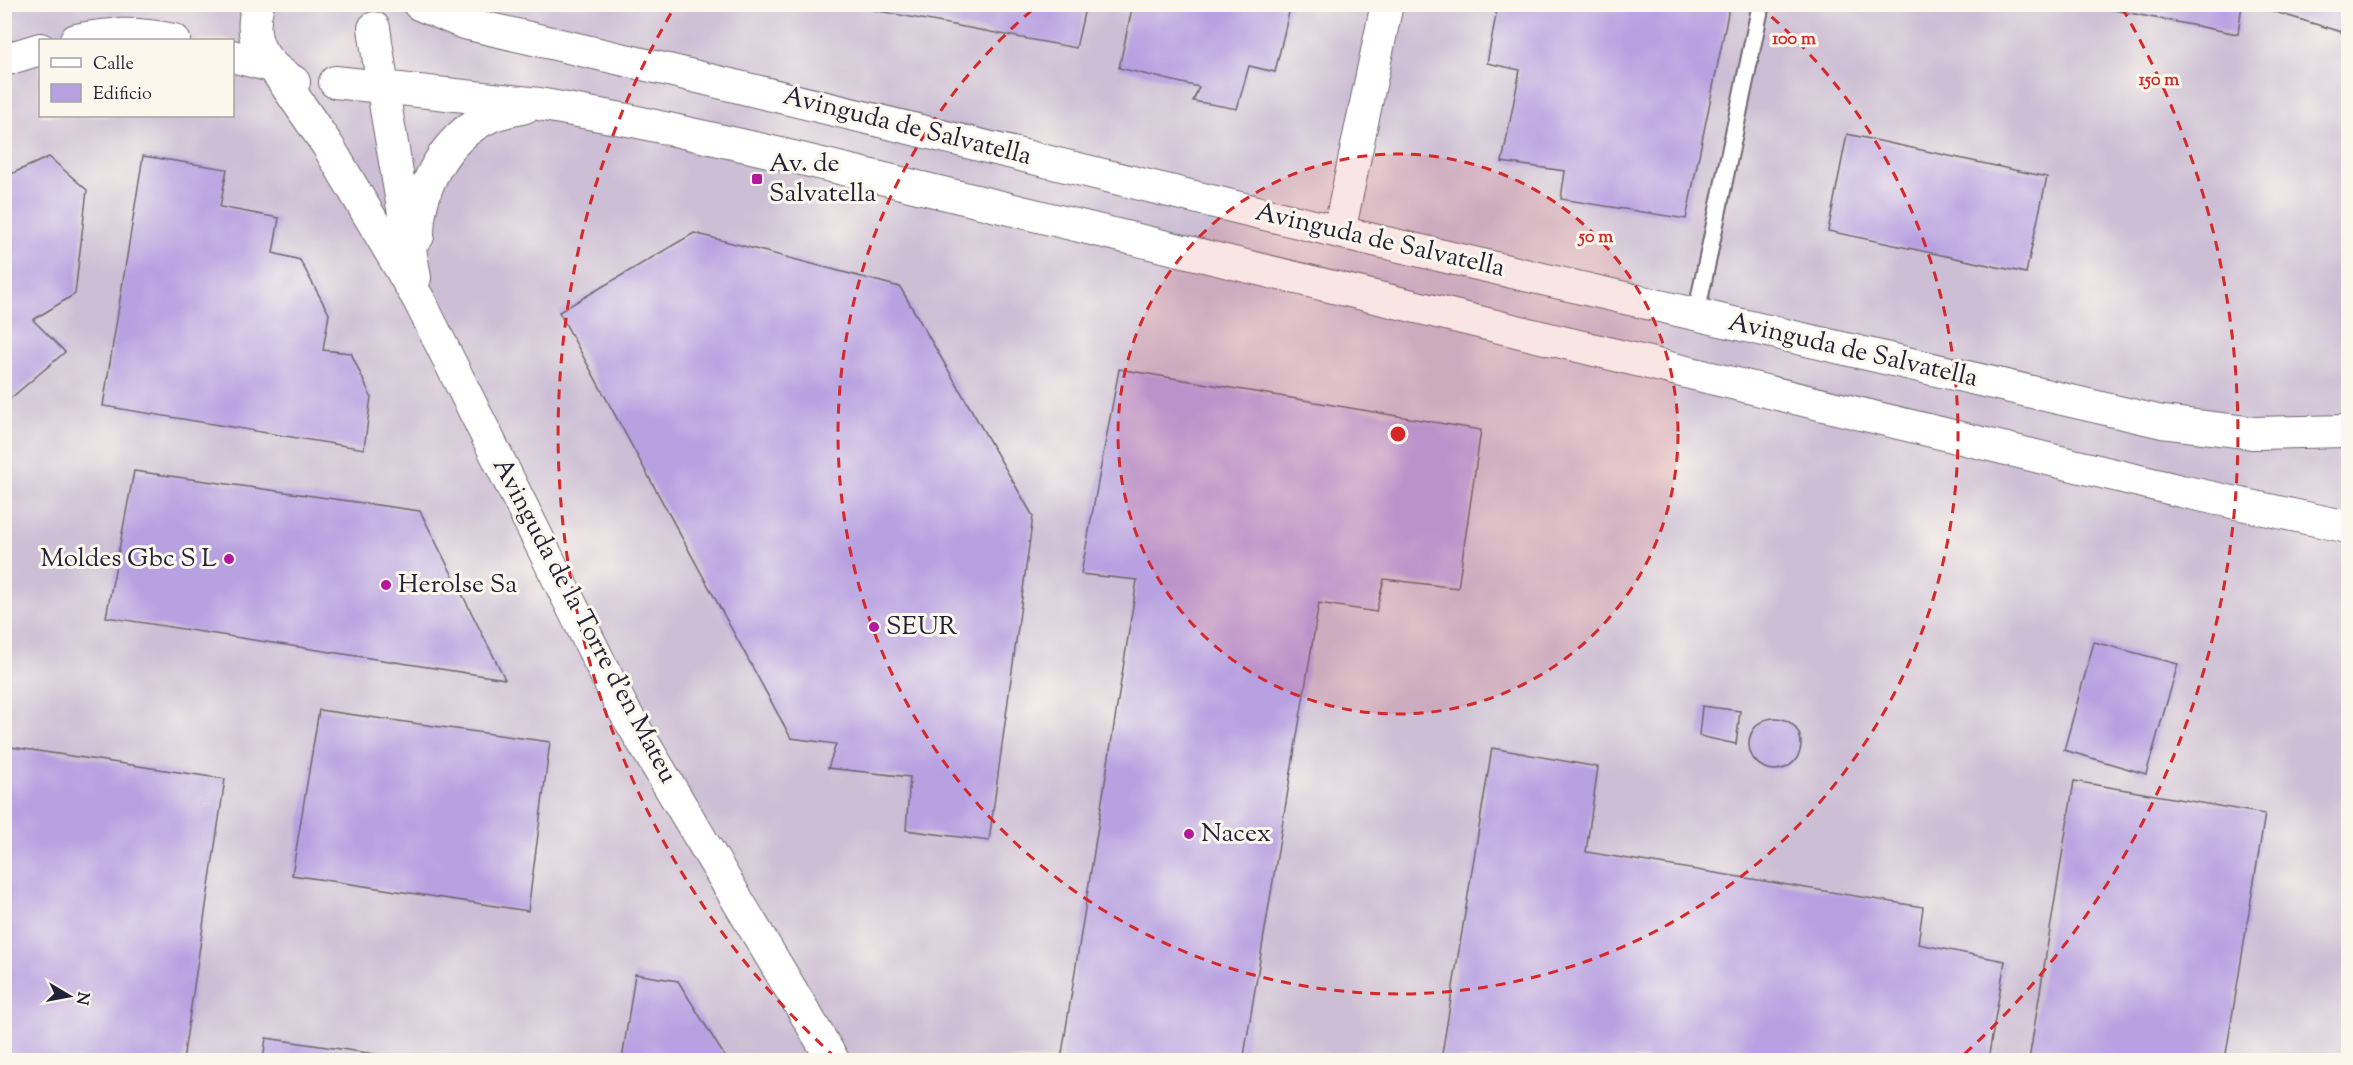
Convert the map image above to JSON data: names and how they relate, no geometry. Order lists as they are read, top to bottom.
{
  "streets": {
    "street": ["Avinguda de Salvatella", "Avinguda de la Torre d'en Mateu"]
  },
  "places": {
    "transit": ["Av. de Salvatella"],
    "other": [
      "Moldes Gbc S L",
      "Herolse Sa",
      "SEUR",
      "Nacex"
    ]
  },
  "legend": ["Calle", "Edificio"],
  "north": "right",
  "rings": ["100 m", "150 m", "50 m"]
}
